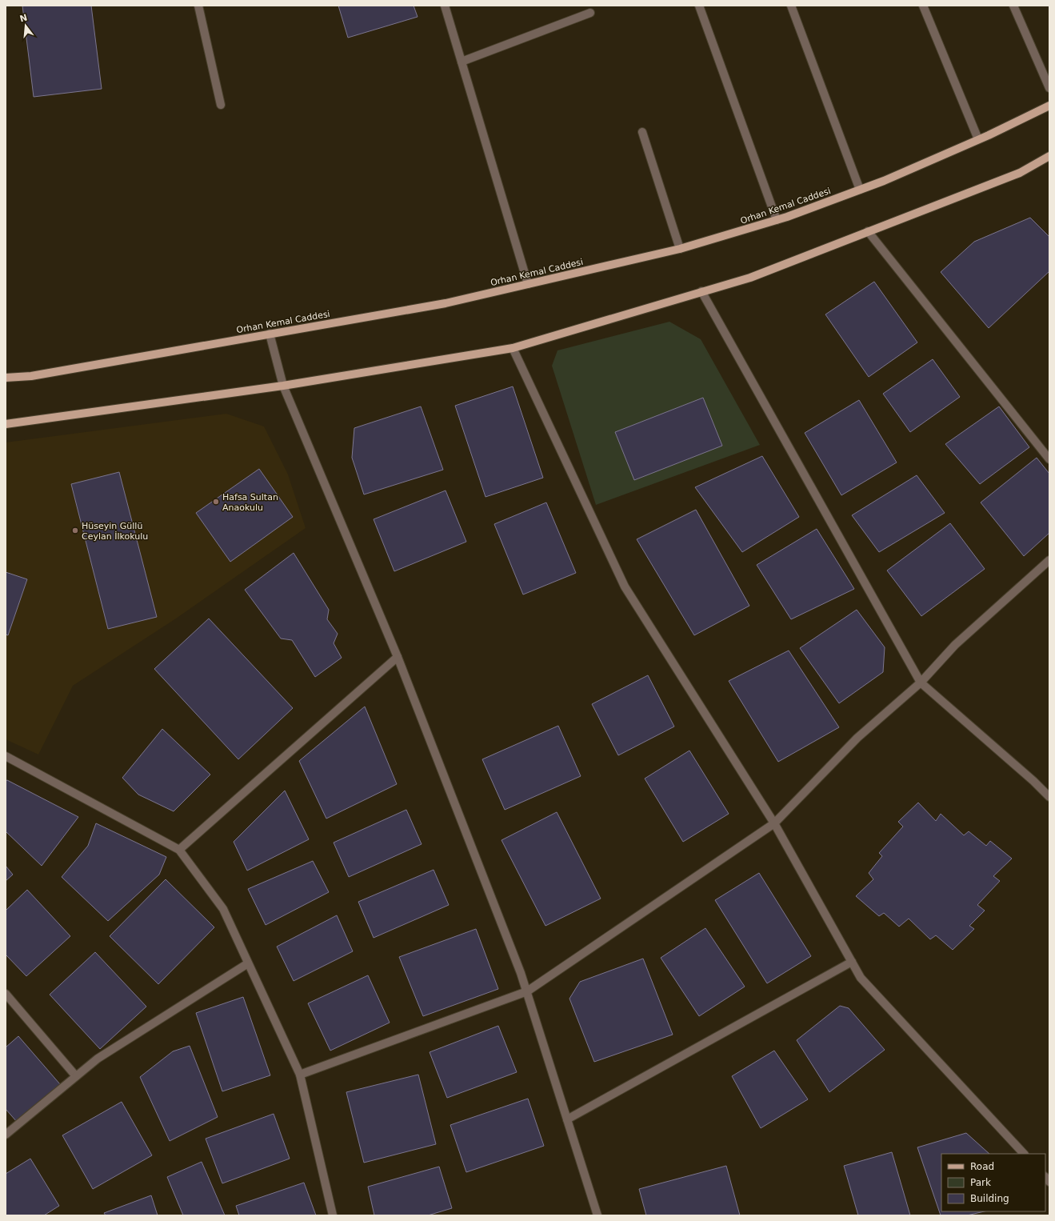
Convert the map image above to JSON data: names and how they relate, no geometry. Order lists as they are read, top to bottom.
{
  "streets": {
    "main road": ["Orhan Kemal Caddesi"]
  },
  "places": ["Hafsa Sultan Anaokulu", "Hüseyin Güllü Ceylan İlkokulu"],
  "legend": ["Road", "Park", "Building"],
  "north": "top"
}
